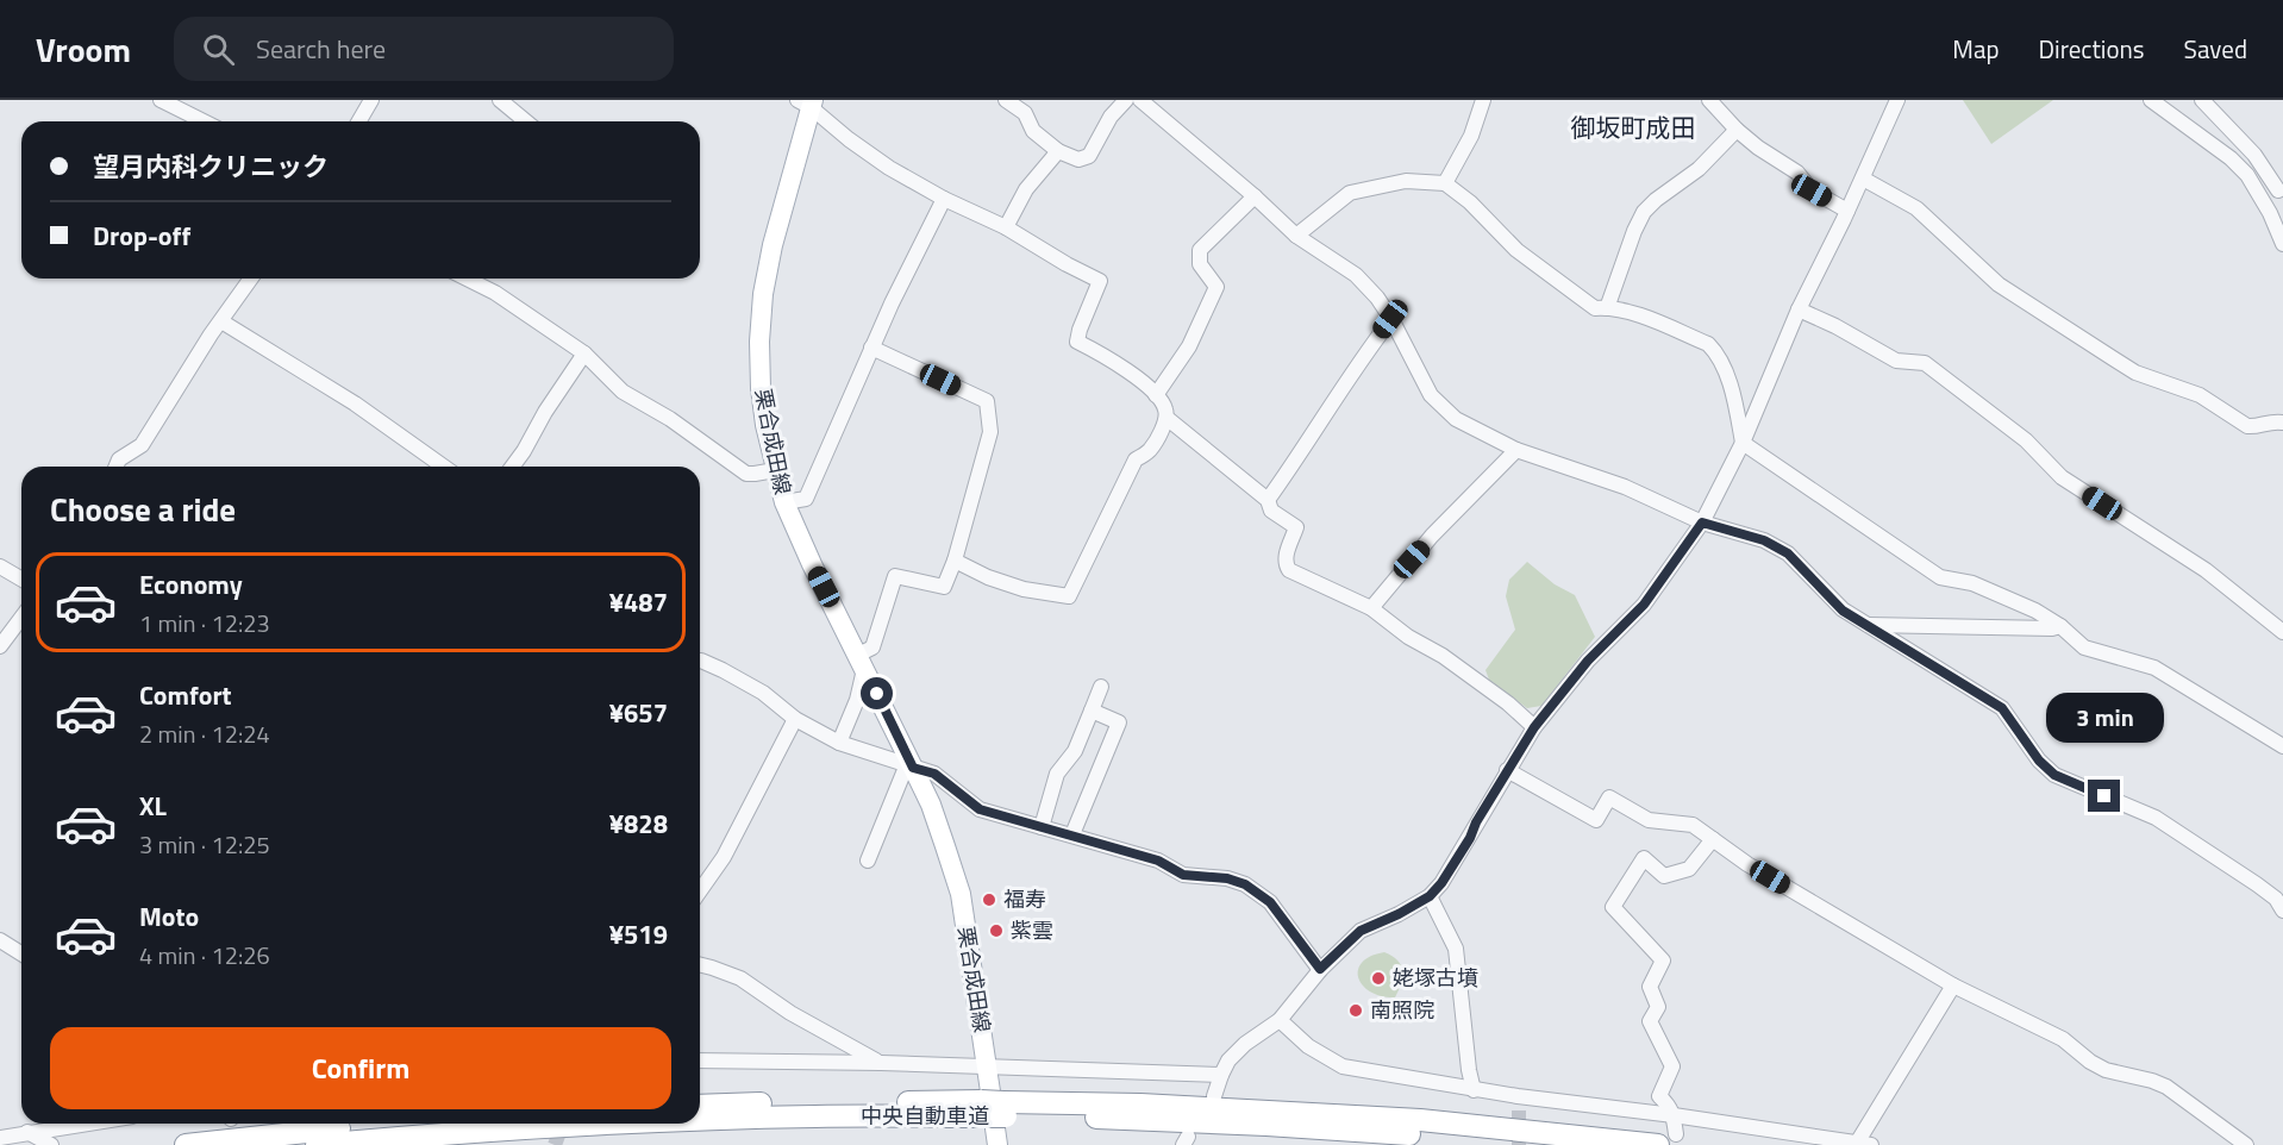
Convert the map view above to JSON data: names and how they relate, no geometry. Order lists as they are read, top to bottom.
{
  "streets": {
    "highway": ["中央自動車道"],
    "main road": ["栗合成田線"]
  },
  "crossings": [
    ["栗合成田線", "中央自動車道"]
  ],
  "districts": ["御坂町成田"],
  "places": [
    "福寿",
    "紫雲",
    "姥塚古墳",
    "南照院"
  ],
  "page": {
    "header": "Vroom",
    "search": "Search here",
    "nav": ["Map", "Directions", "Saved"],
    "banner": ["望月内科クリニック", "Drop-off"],
    "heading": "Choose a ride",
    "list": [
      {
        "name": "Economy",
        "note": "1 min · 12:23",
        "value": "¥487"
      },
      {
        "name": "Comfort",
        "note": "2 min · 12:24",
        "value": "¥657"
      },
      {
        "name": "XL",
        "note": "3 min · 12:25",
        "value": "¥828"
      },
      {
        "name": "Moto",
        "note": "4 min · 12:26",
        "value": "¥519"
      }
    ],
    "bubble": "3 min",
    "buttons": "Confirm"
  }
}
